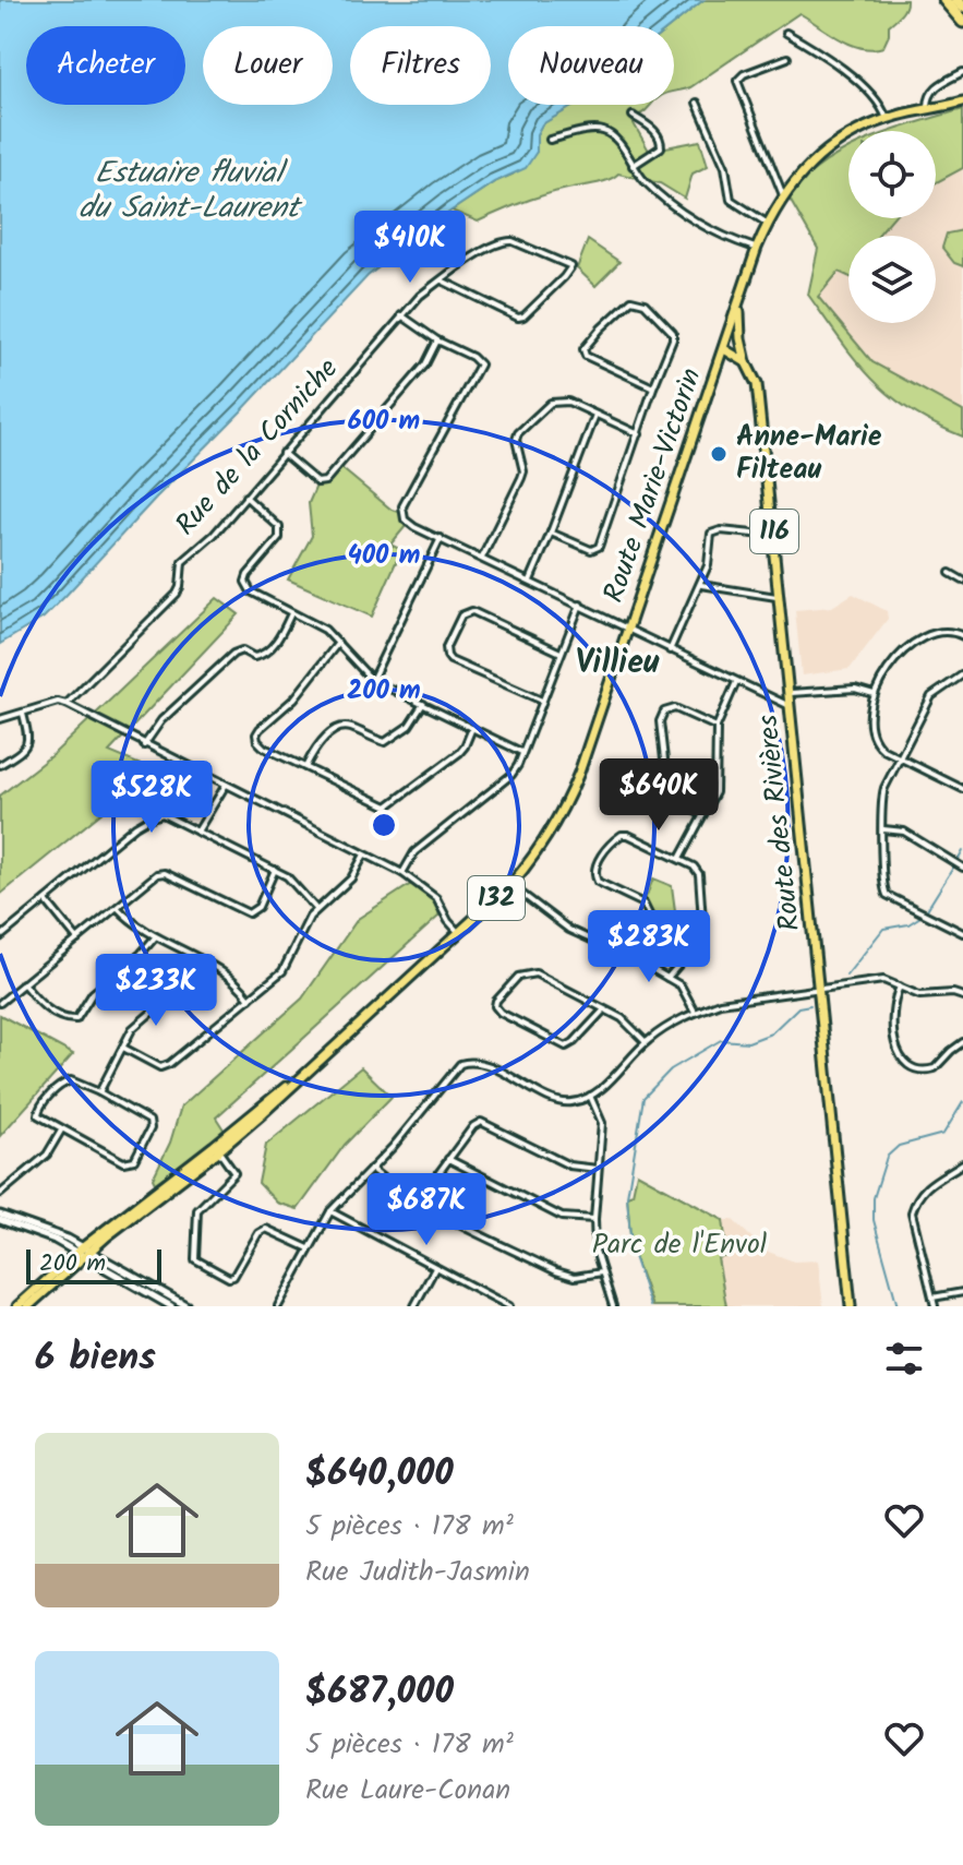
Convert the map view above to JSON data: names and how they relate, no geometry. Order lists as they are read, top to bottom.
{
  "streets": {
    "main road": [
      "Route Marie-Victorin",
      "116",
      "Route des Rivières",
      "132"
    ],
    "street": ["Rue de la Corniche"]
  },
  "crossings": [
    ["Route Marie-Victorin", "Route des Rivières"]
  ],
  "districts": ["Villieu"],
  "water": ["Estuaire fluvial du Saint-Laurent"],
  "parks": ["Parc de l'Envol"],
  "places": ["Anne-Marie Filteau"],
  "scale_bar": "200 m",
  "page": {
    "chip": [
      "Acheter",
      "Louer",
      "Filtres",
      "Nouveau"
    ],
    "price": [
      "$410K",
      "$640K",
      "$528K",
      "$283K",
      "$233K",
      "$687K"
    ],
    "scale": "200 m",
    "heading": "6 biens",
    "list": [
      {
        "name": "$640,000",
        "note": "5 pièces · 178 m² · Rue Judith-Jasmin"
      },
      {
        "name": "$687,000",
        "note": "5 pièces · 178 m² · Rue Laure-Conan"
      }
    ]
  },
  "rings": ["600 m", "400 m", "200 m"]
}
